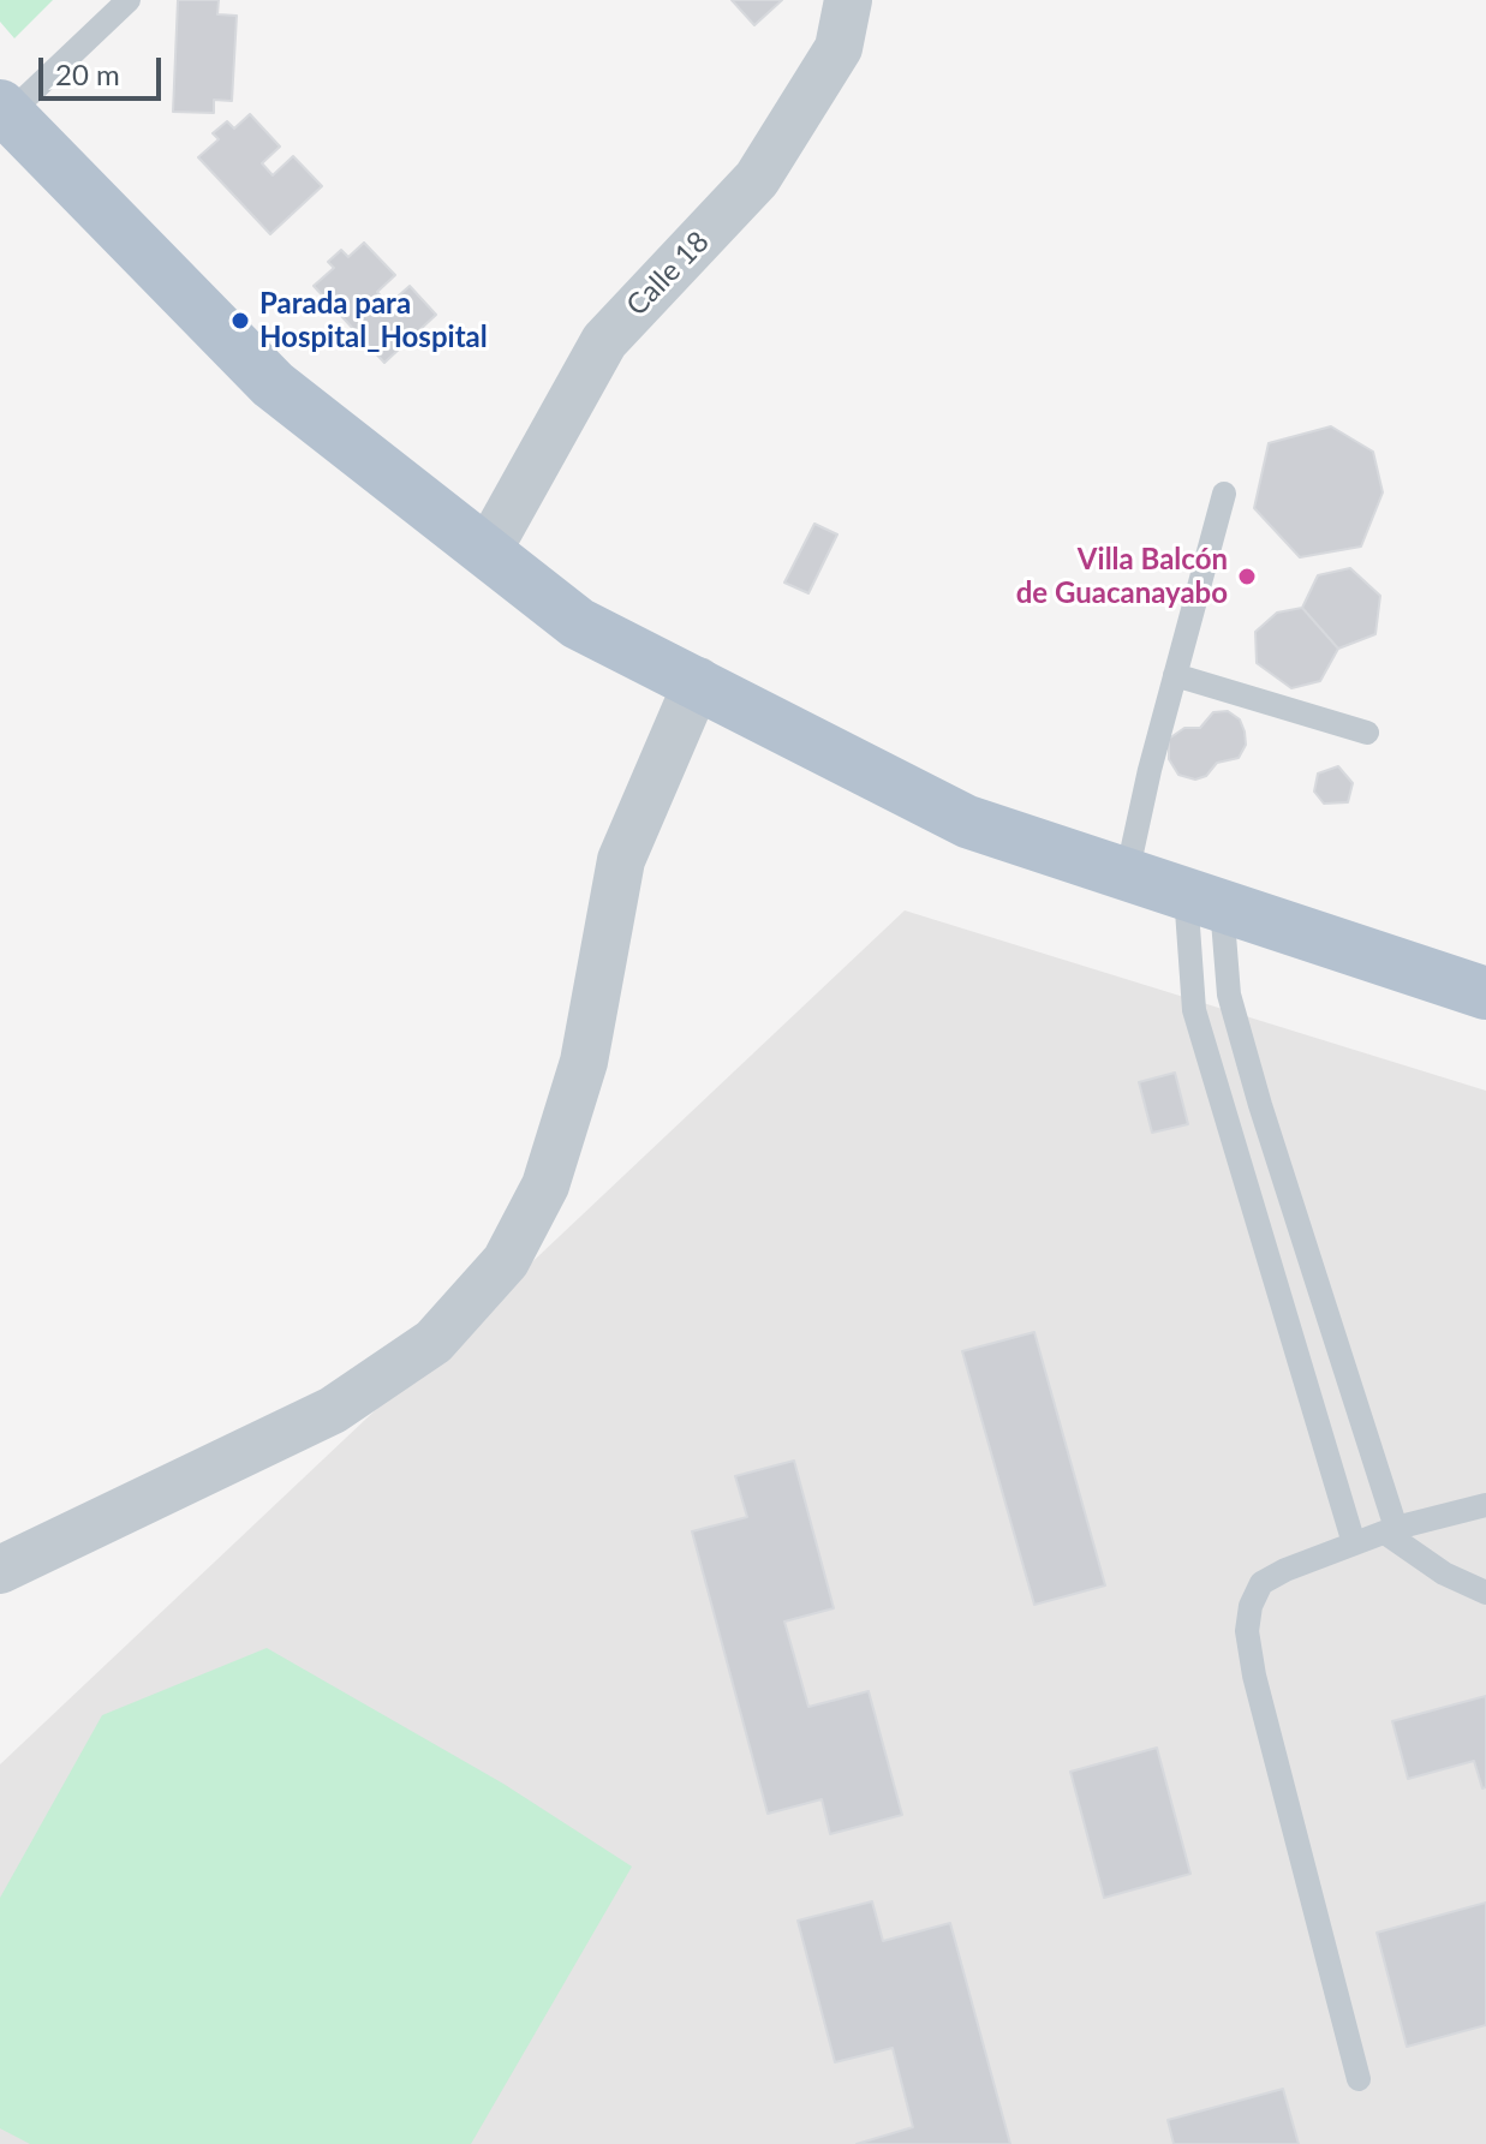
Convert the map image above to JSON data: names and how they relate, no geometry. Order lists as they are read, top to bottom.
{
  "streets": {
    "street": ["Calle 18"]
  },
  "places": ["Parada para Hospital_Hospital", "Villa Balcón de Guacanayabo"],
  "scale_bar": "20 m"
}
